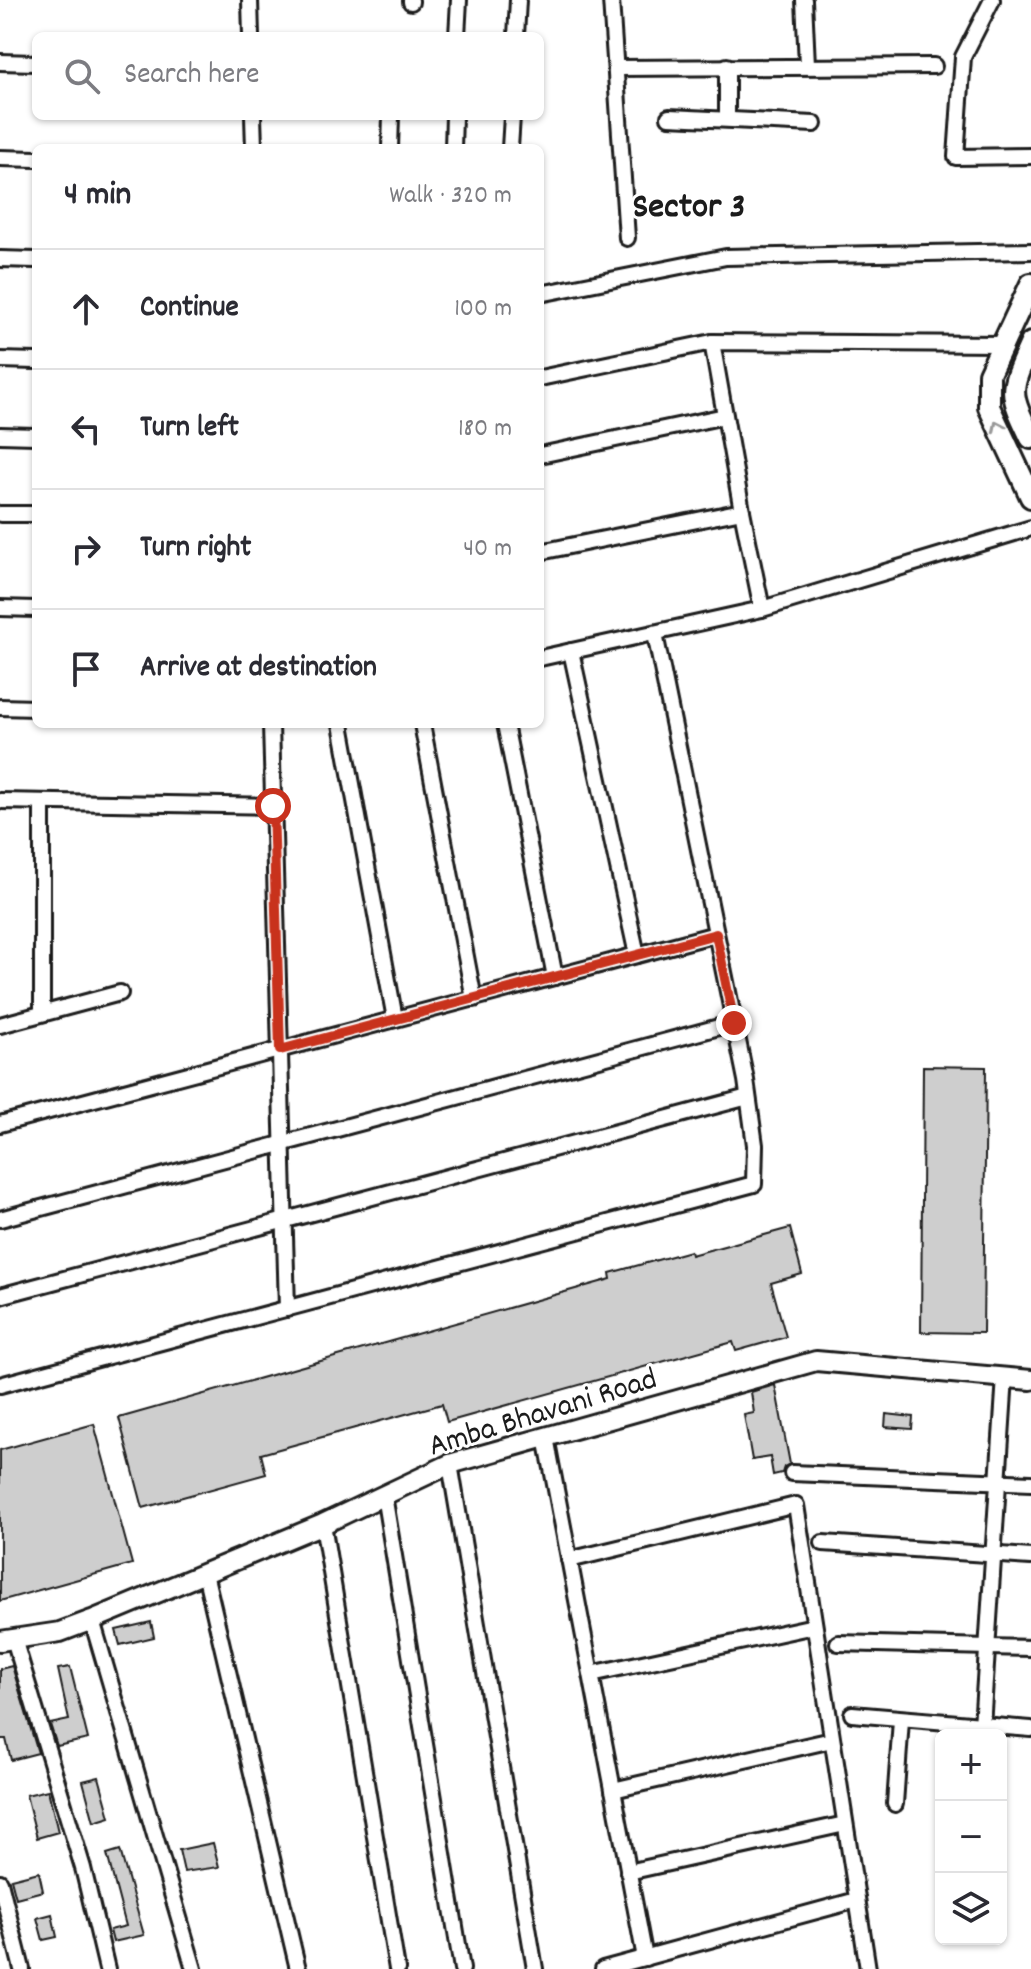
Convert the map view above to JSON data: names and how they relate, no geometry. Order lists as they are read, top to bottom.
{
  "streets": {
    "street": ["Amba Bhavani Road"]
  },
  "districts": ["Sector 3"],
  "page": {
    "search": "Search here",
    "heading": ["4 min", "Walk · 320 m"],
    "list": [
      ["Continue", "100 m"],
      ["Turn left", "180 m"],
      ["Turn right", "40 m"],
      "Arrive at destination"
    ],
    "map_buttons": ["+", "−"]
  }
}
